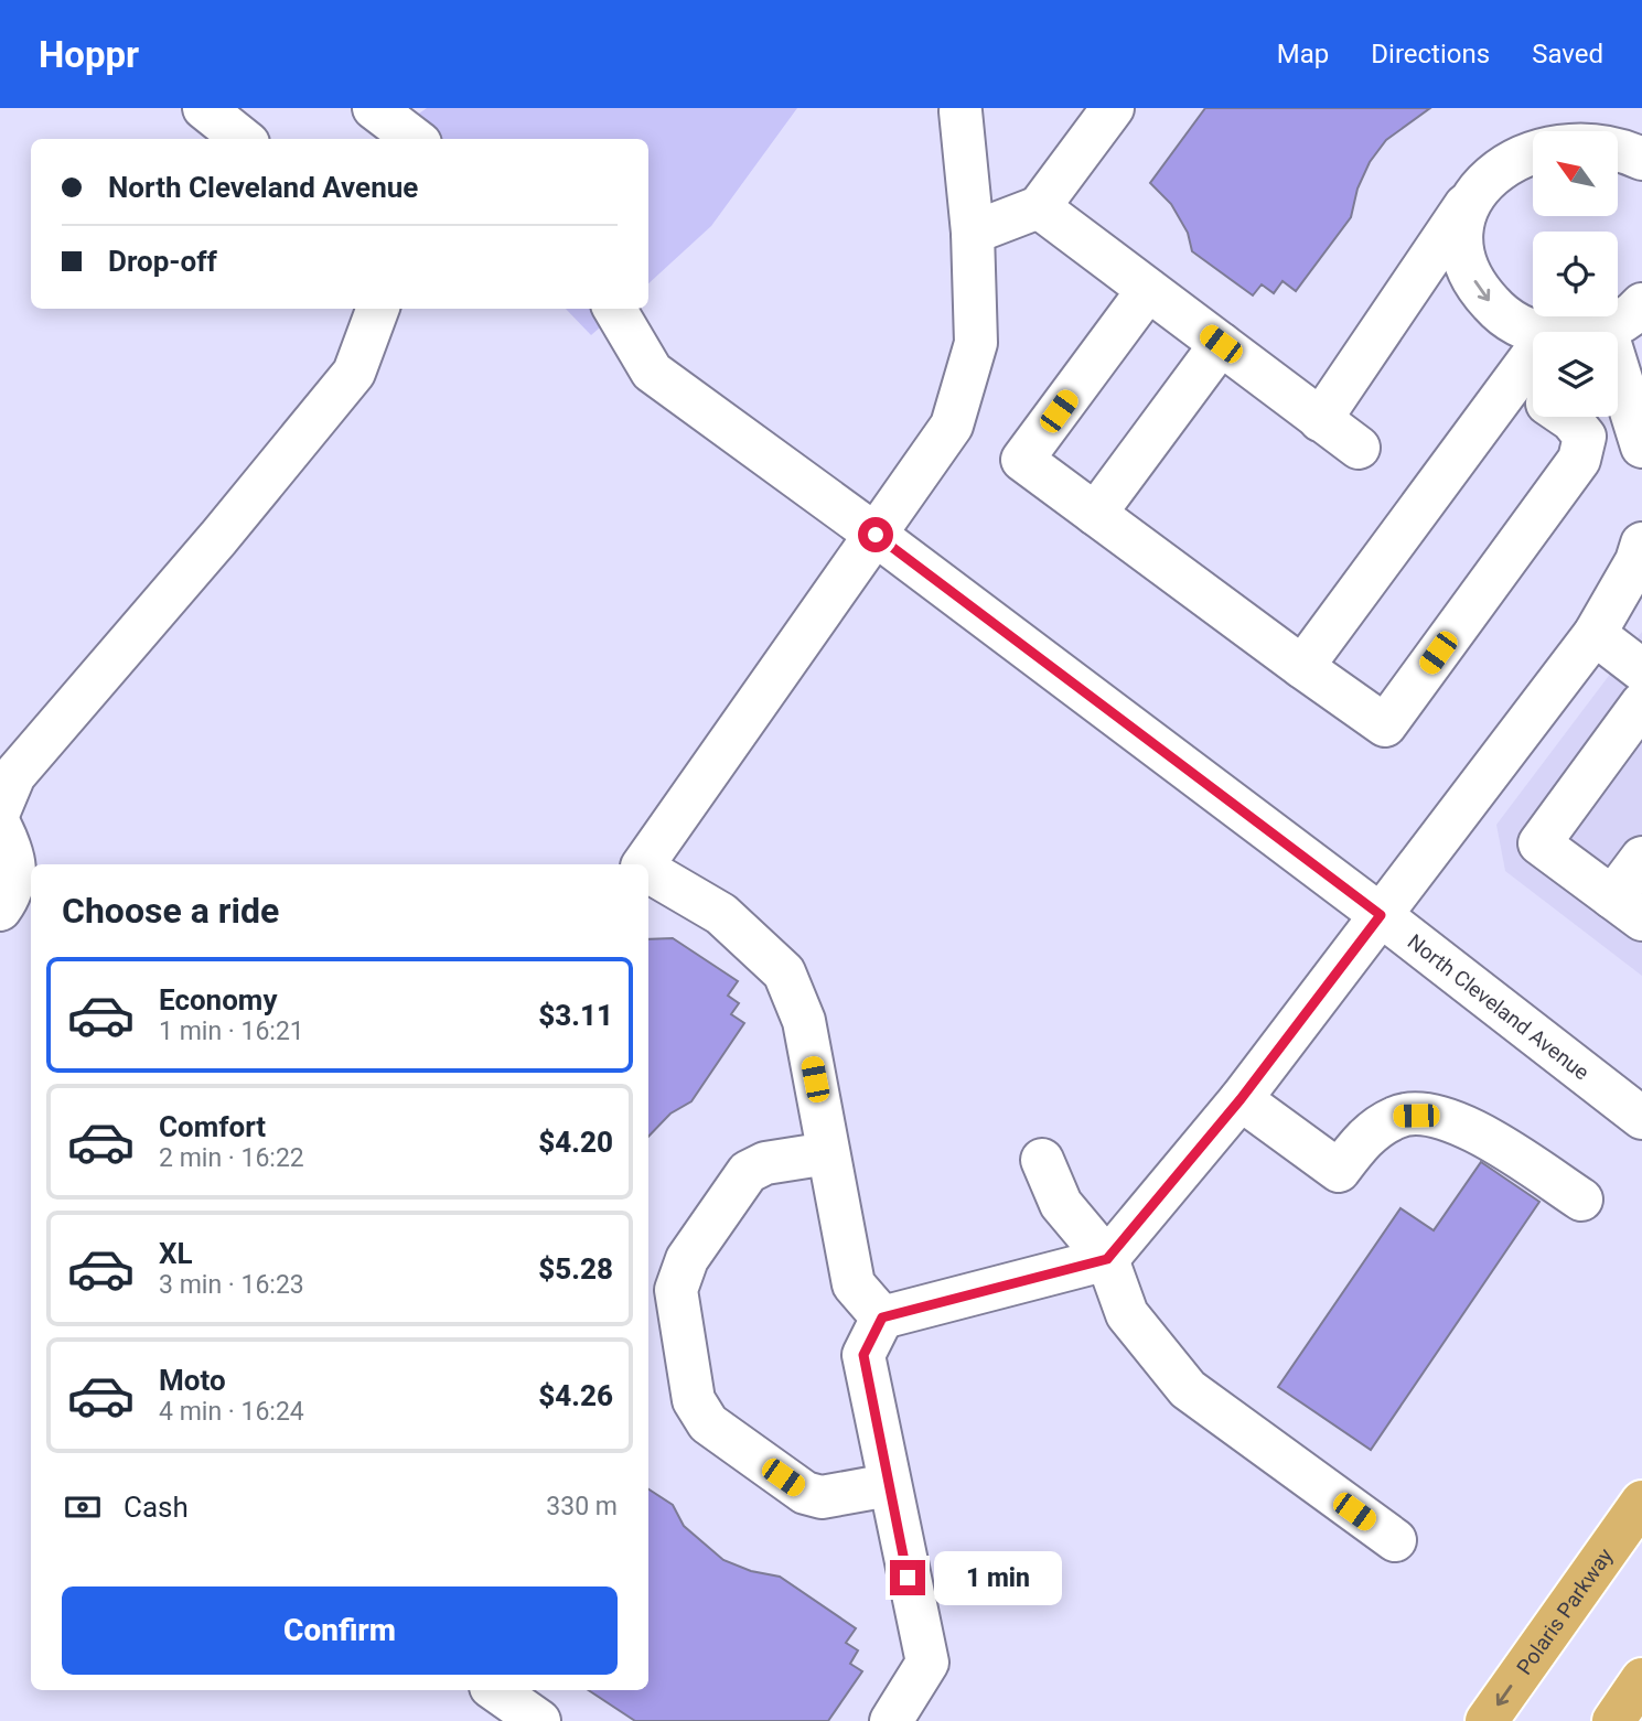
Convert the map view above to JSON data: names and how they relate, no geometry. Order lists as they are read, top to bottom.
{
  "streets": {
    "main road": ["Polaris Parkway"],
    "street": ["North Cleveland Avenue"]
  },
  "one_way": ["Polaris Parkway"],
  "north": "top left",
  "page": {
    "header": "Hoppr",
    "nav": ["Map", "Directions", "Saved"],
    "banner": ["North Cleveland Avenue", "Drop-off"],
    "heading": "Choose a ride",
    "list": [
      {
        "name": "Economy",
        "note": "1 min · 16:21",
        "value": "$3.11"
      },
      {
        "name": "Comfort",
        "note": "2 min · 16:22",
        "value": "$4.20"
      },
      {
        "name": "XL",
        "note": "3 min · 16:23",
        "value": "$5.28"
      },
      {
        "name": "Moto",
        "note": "4 min · 16:24",
        "value": "$4.26"
      }
    ],
    "pay": ["Cash", "330 m"],
    "bubble": "1 min",
    "buttons": "Confirm"
  }
}
